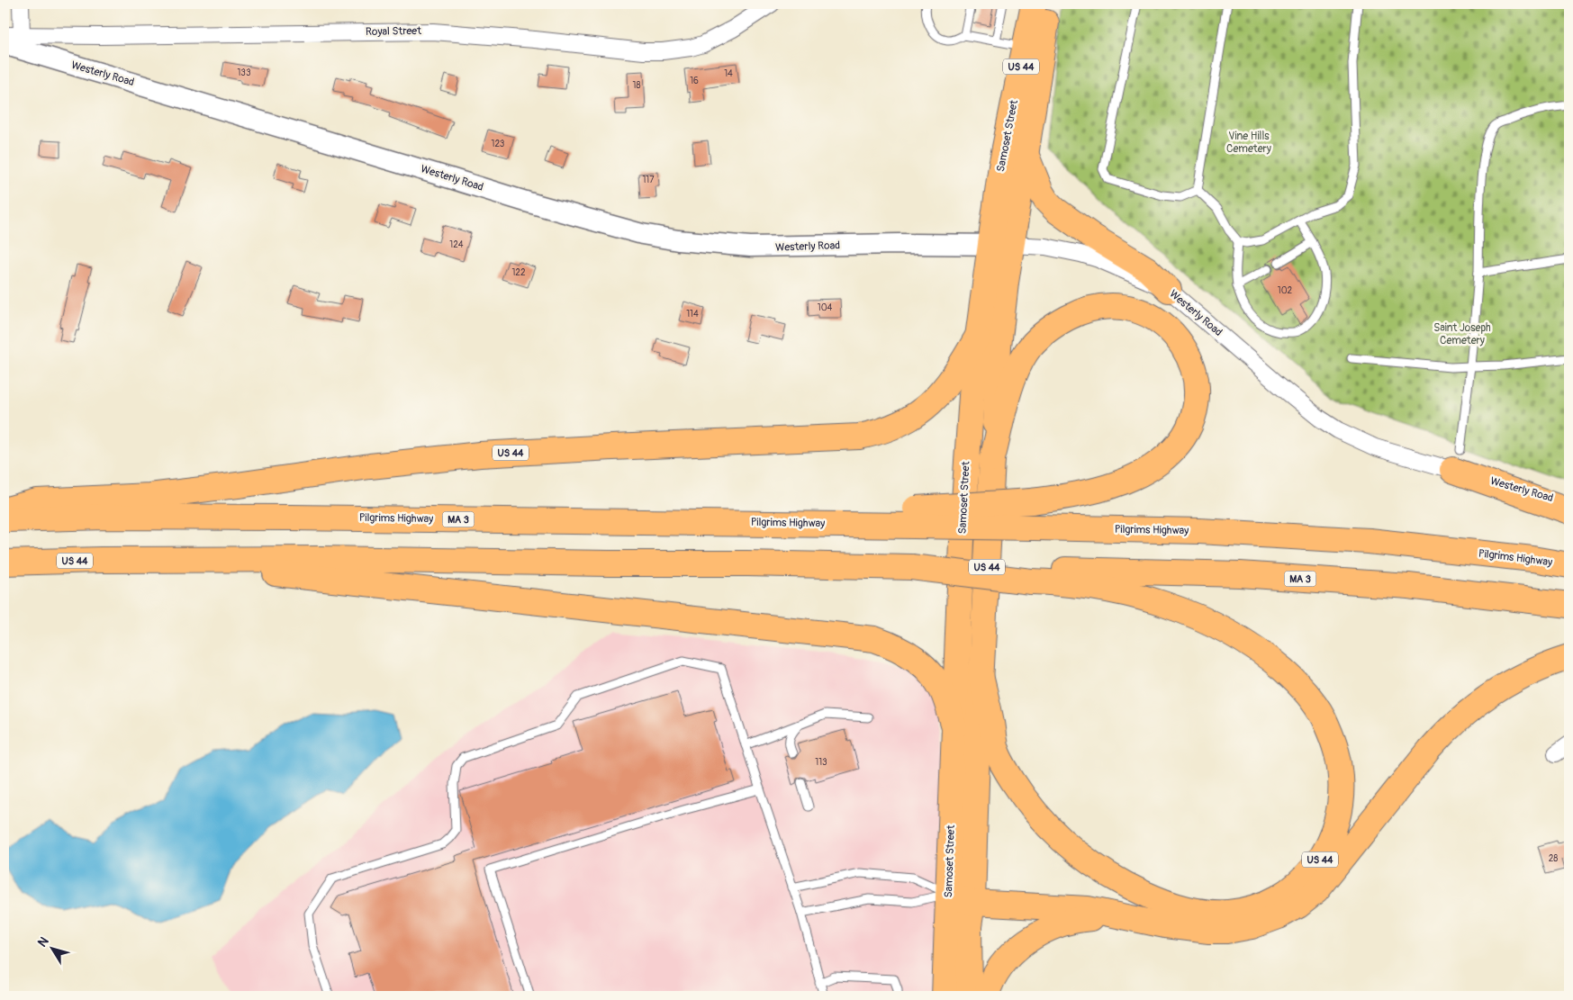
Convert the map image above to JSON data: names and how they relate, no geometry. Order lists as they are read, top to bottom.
{
  "streets": {
    "main road": [
      "US 44",
      "Samoset Street",
      "Pilgrims Highway",
      "MA 3"
    ],
    "street": ["Royal Street", "Westerly Road"]
  },
  "crossings": [
    ["US 44", "Samoset Street"],
    ["US 44", "MA 3"],
    ["Westerly Road", "Samoset Street"]
  ],
  "parks": ["Vine Hills Cemetery", "Saint Joseph Cemetery"],
  "house_numbers": [
    "133",
    "14",
    "16",
    "18",
    "123",
    "117",
    "124",
    "122",
    "102",
    "104",
    "114",
    "113",
    "28"
  ],
  "north": "top left"
}
